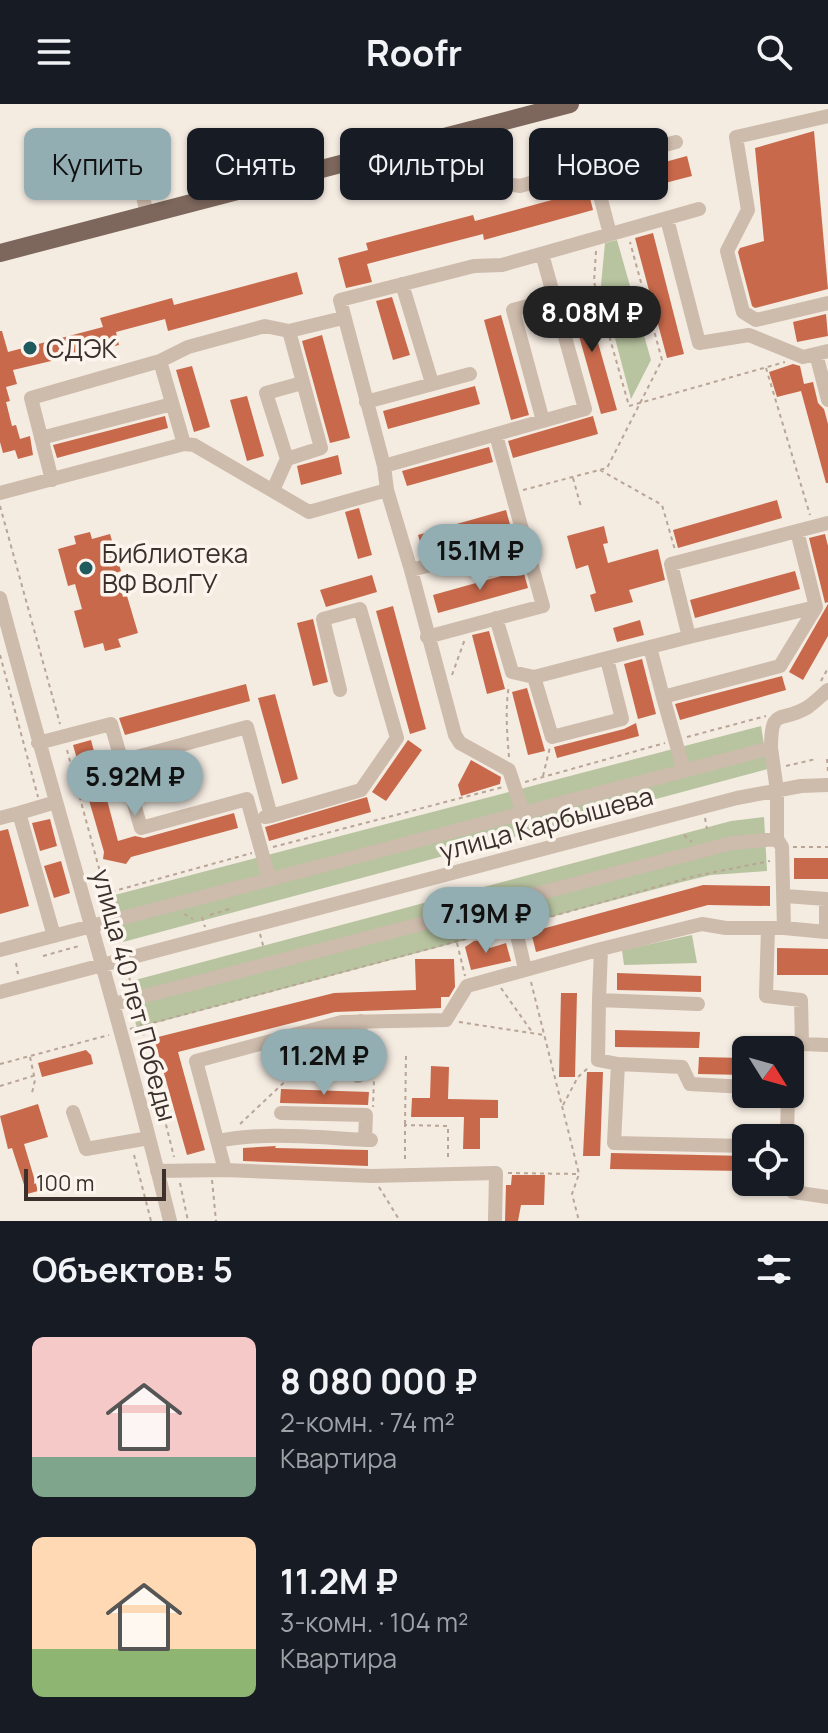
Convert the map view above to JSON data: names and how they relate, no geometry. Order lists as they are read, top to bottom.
{
  "streets": {
    "street": ["улица Карбышева", "улица 40 лет Победы"]
  },
  "crossings": [
    ["улица Карбышева", "улица 40 лет Победы"]
  ],
  "places": ["СДЭК", "Библиотека ВФ ВолГУ"],
  "scale_bar": "100 m",
  "north": "bottom right",
  "page": {
    "header": "Roofr",
    "chip": [
      "Купить",
      "Снять",
      "Фильтры",
      "Новое"
    ],
    "price": [
      "8.08M ₽",
      "15.1M ₽",
      "5.92M ₽",
      "7.19M ₽",
      "11.2M ₽"
    ],
    "scale": "100 m",
    "heading": "Объектов: 5",
    "list": [
      {
        "name": "8 080 000 ₽",
        "note": "2-комн. · 74 m² · Квартира"
      },
      {
        "name": "11.2M ₽",
        "note": "3-комн. · 104 m² · Квартира"
      }
    ]
  }
}
